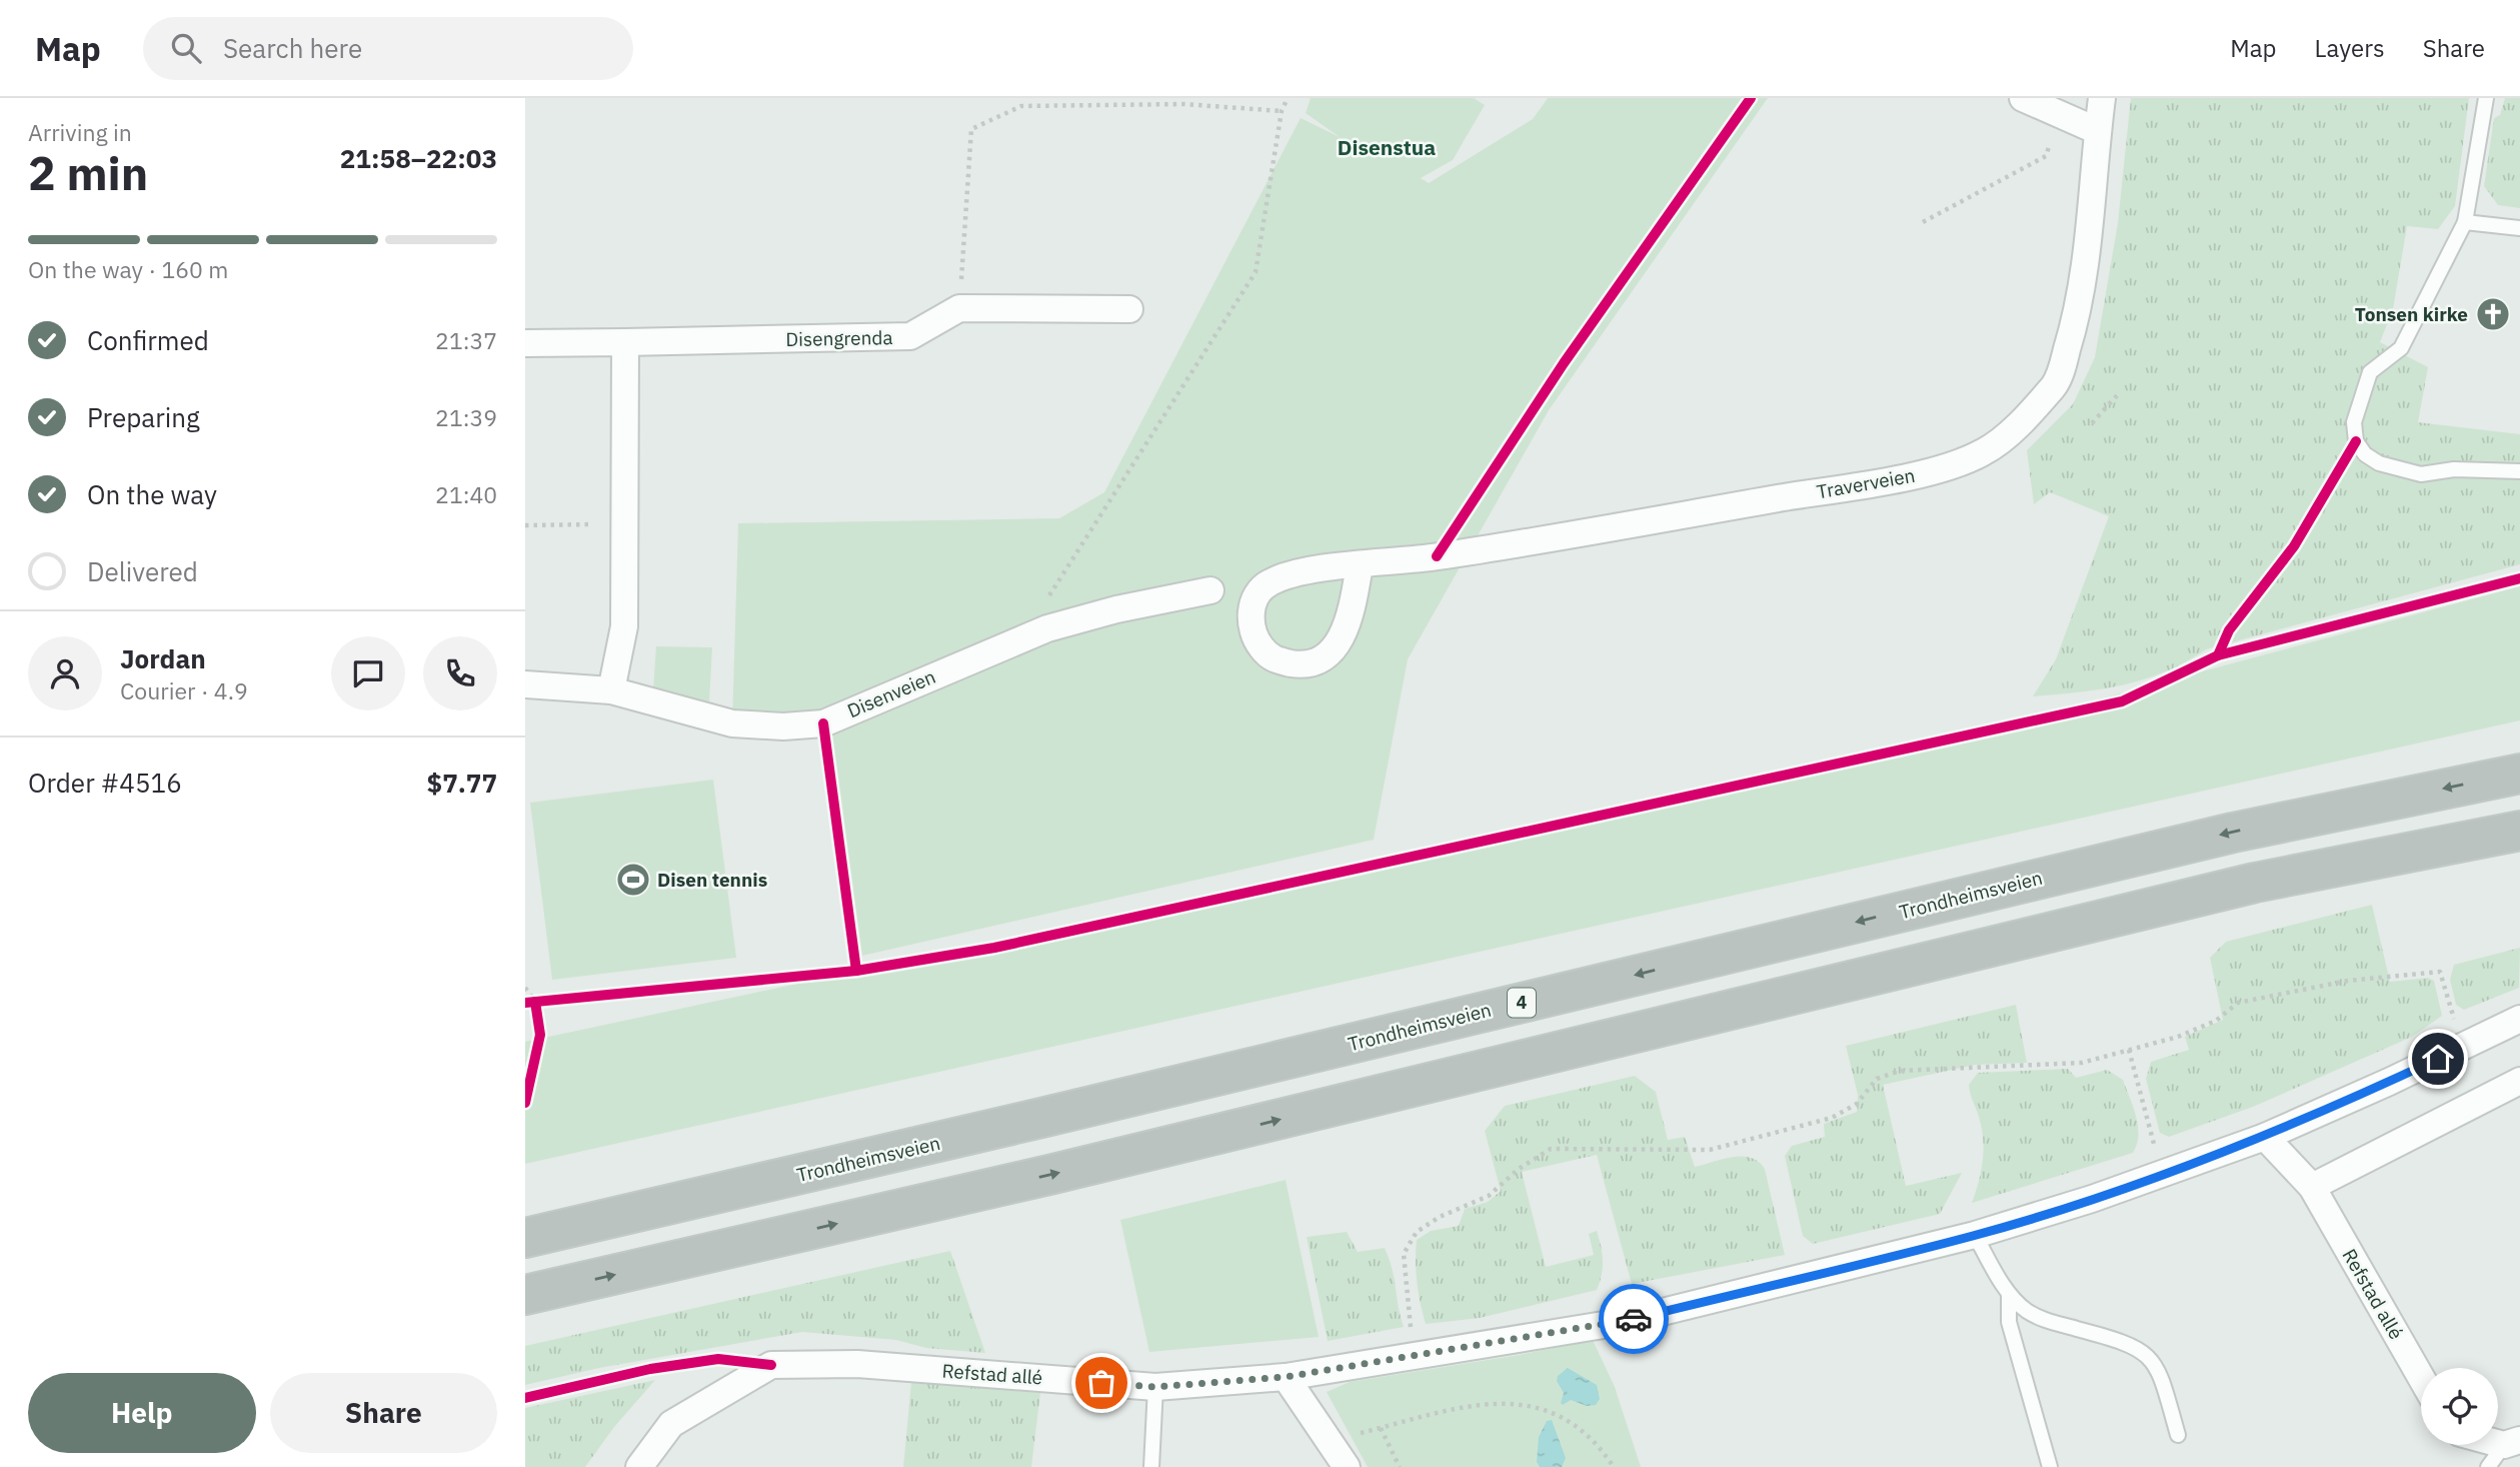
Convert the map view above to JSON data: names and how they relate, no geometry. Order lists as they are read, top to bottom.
{
  "streets": {
    "highway": ["Trondheimsveien", "4"],
    "street": [
      "Disengrenda",
      "Traverveien",
      "Disenveien",
      "Refstad allé"
    ]
  },
  "districts": ["Disenstua"],
  "places": {
    "church": ["Tonsen kirke"],
    "sports": ["Disen tennis"]
  },
  "page": {
    "header": "Map",
    "search": "Search here",
    "nav": ["Map", "Layers", "Share"],
    "heading": ["2 min", "Arriving in", "21:58–22:03"],
    "panel": [
      "Jordan",
      "Courier · 4.9",
      "Order #4516",
      "$7.77"
    ],
    "bar": "On the way · 160 m",
    "list": [
      ["Confirmed", "21:37"],
      ["Preparing", "21:39"],
      ["On the way", "21:40"],
      "Delivered"
    ],
    "buttons": ["Help", "Share"]
  }
}
